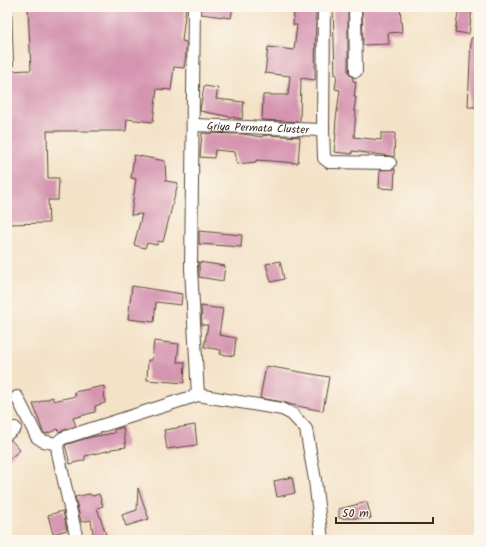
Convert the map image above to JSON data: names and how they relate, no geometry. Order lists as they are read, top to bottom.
{
  "streets": {
    "street": ["Griya Permata Cluster"]
  },
  "scale_bar": "50 m"
}
